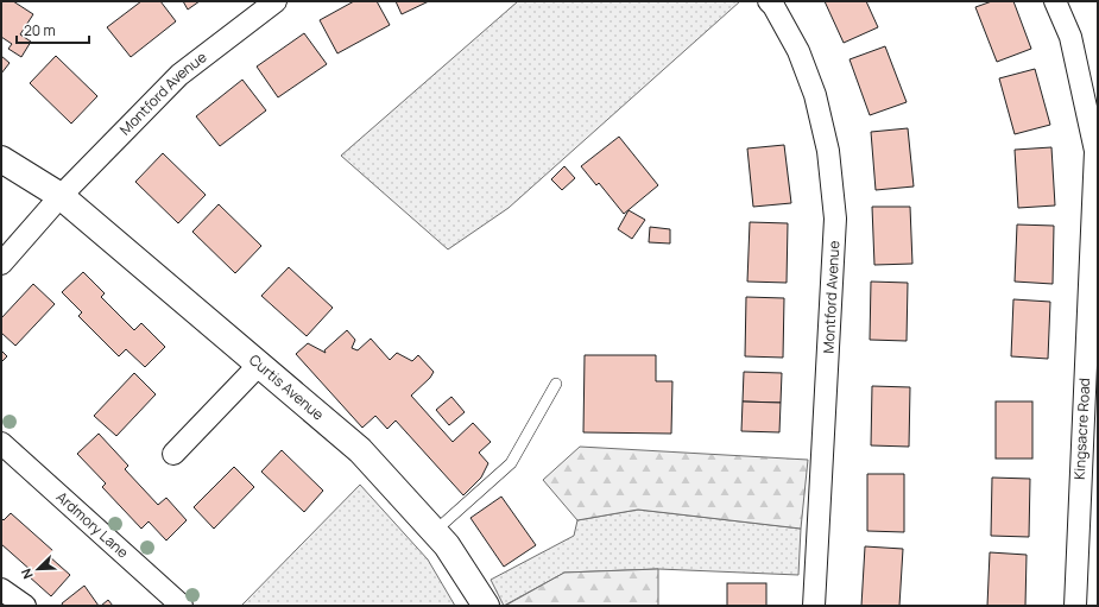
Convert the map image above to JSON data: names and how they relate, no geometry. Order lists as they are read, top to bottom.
{
  "streets": {
    "street": [
      "Montford Avenue",
      "Curtis Avenue",
      "Kingsacre Road",
      "Ardmory Lane"
    ]
  },
  "crossings": [
    ["Montford Avenue", "Curtis Avenue"]
  ],
  "scale_bar": "20 m",
  "north": "bottom left"
}
